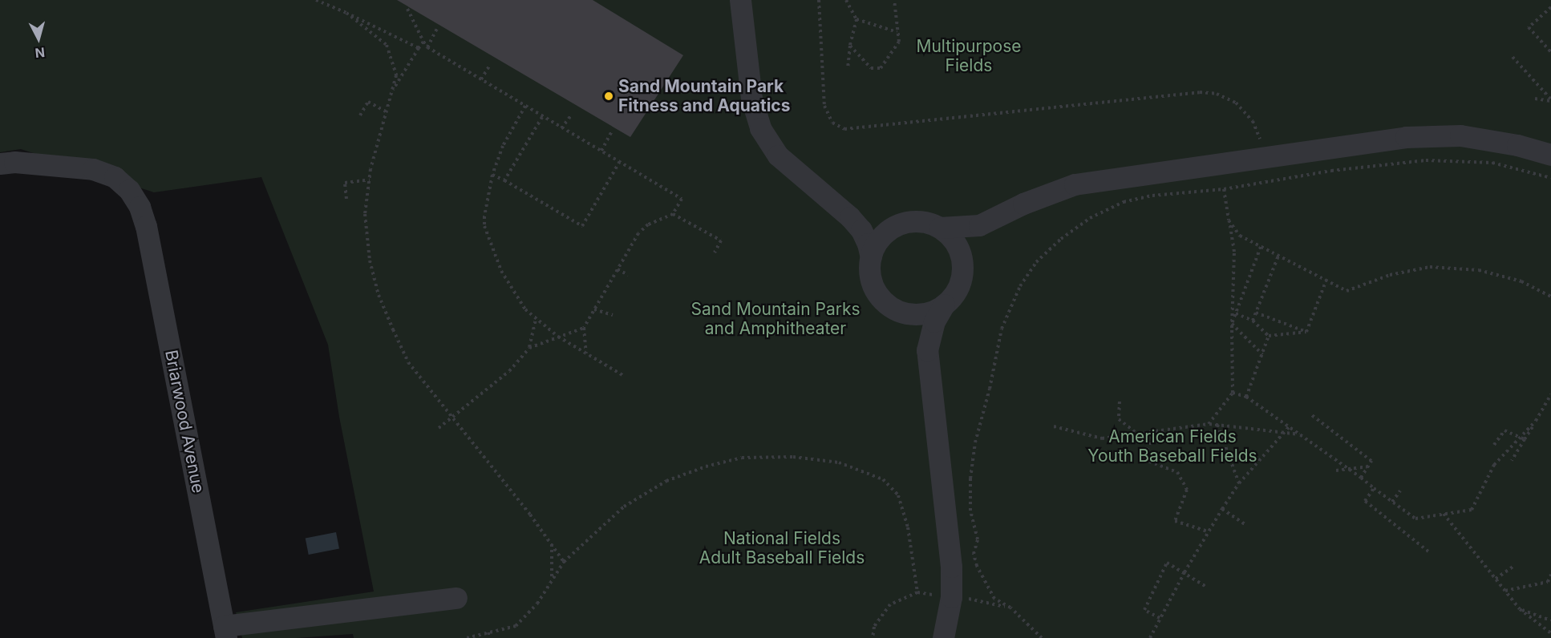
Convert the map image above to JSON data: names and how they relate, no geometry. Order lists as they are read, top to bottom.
{
  "streets": {
    "street": ["Briarwood Avenue"]
  },
  "parks": [
    "Multipurpose Fields",
    "Sand Mountain Parks and Amphitheater",
    "American Fields Youth Baseball Fields",
    "National Fields Adult Baseball Fields"
  ],
  "places": ["Sand Mountain Park Fitness and Aquatics"],
  "north": "bottom"
}
